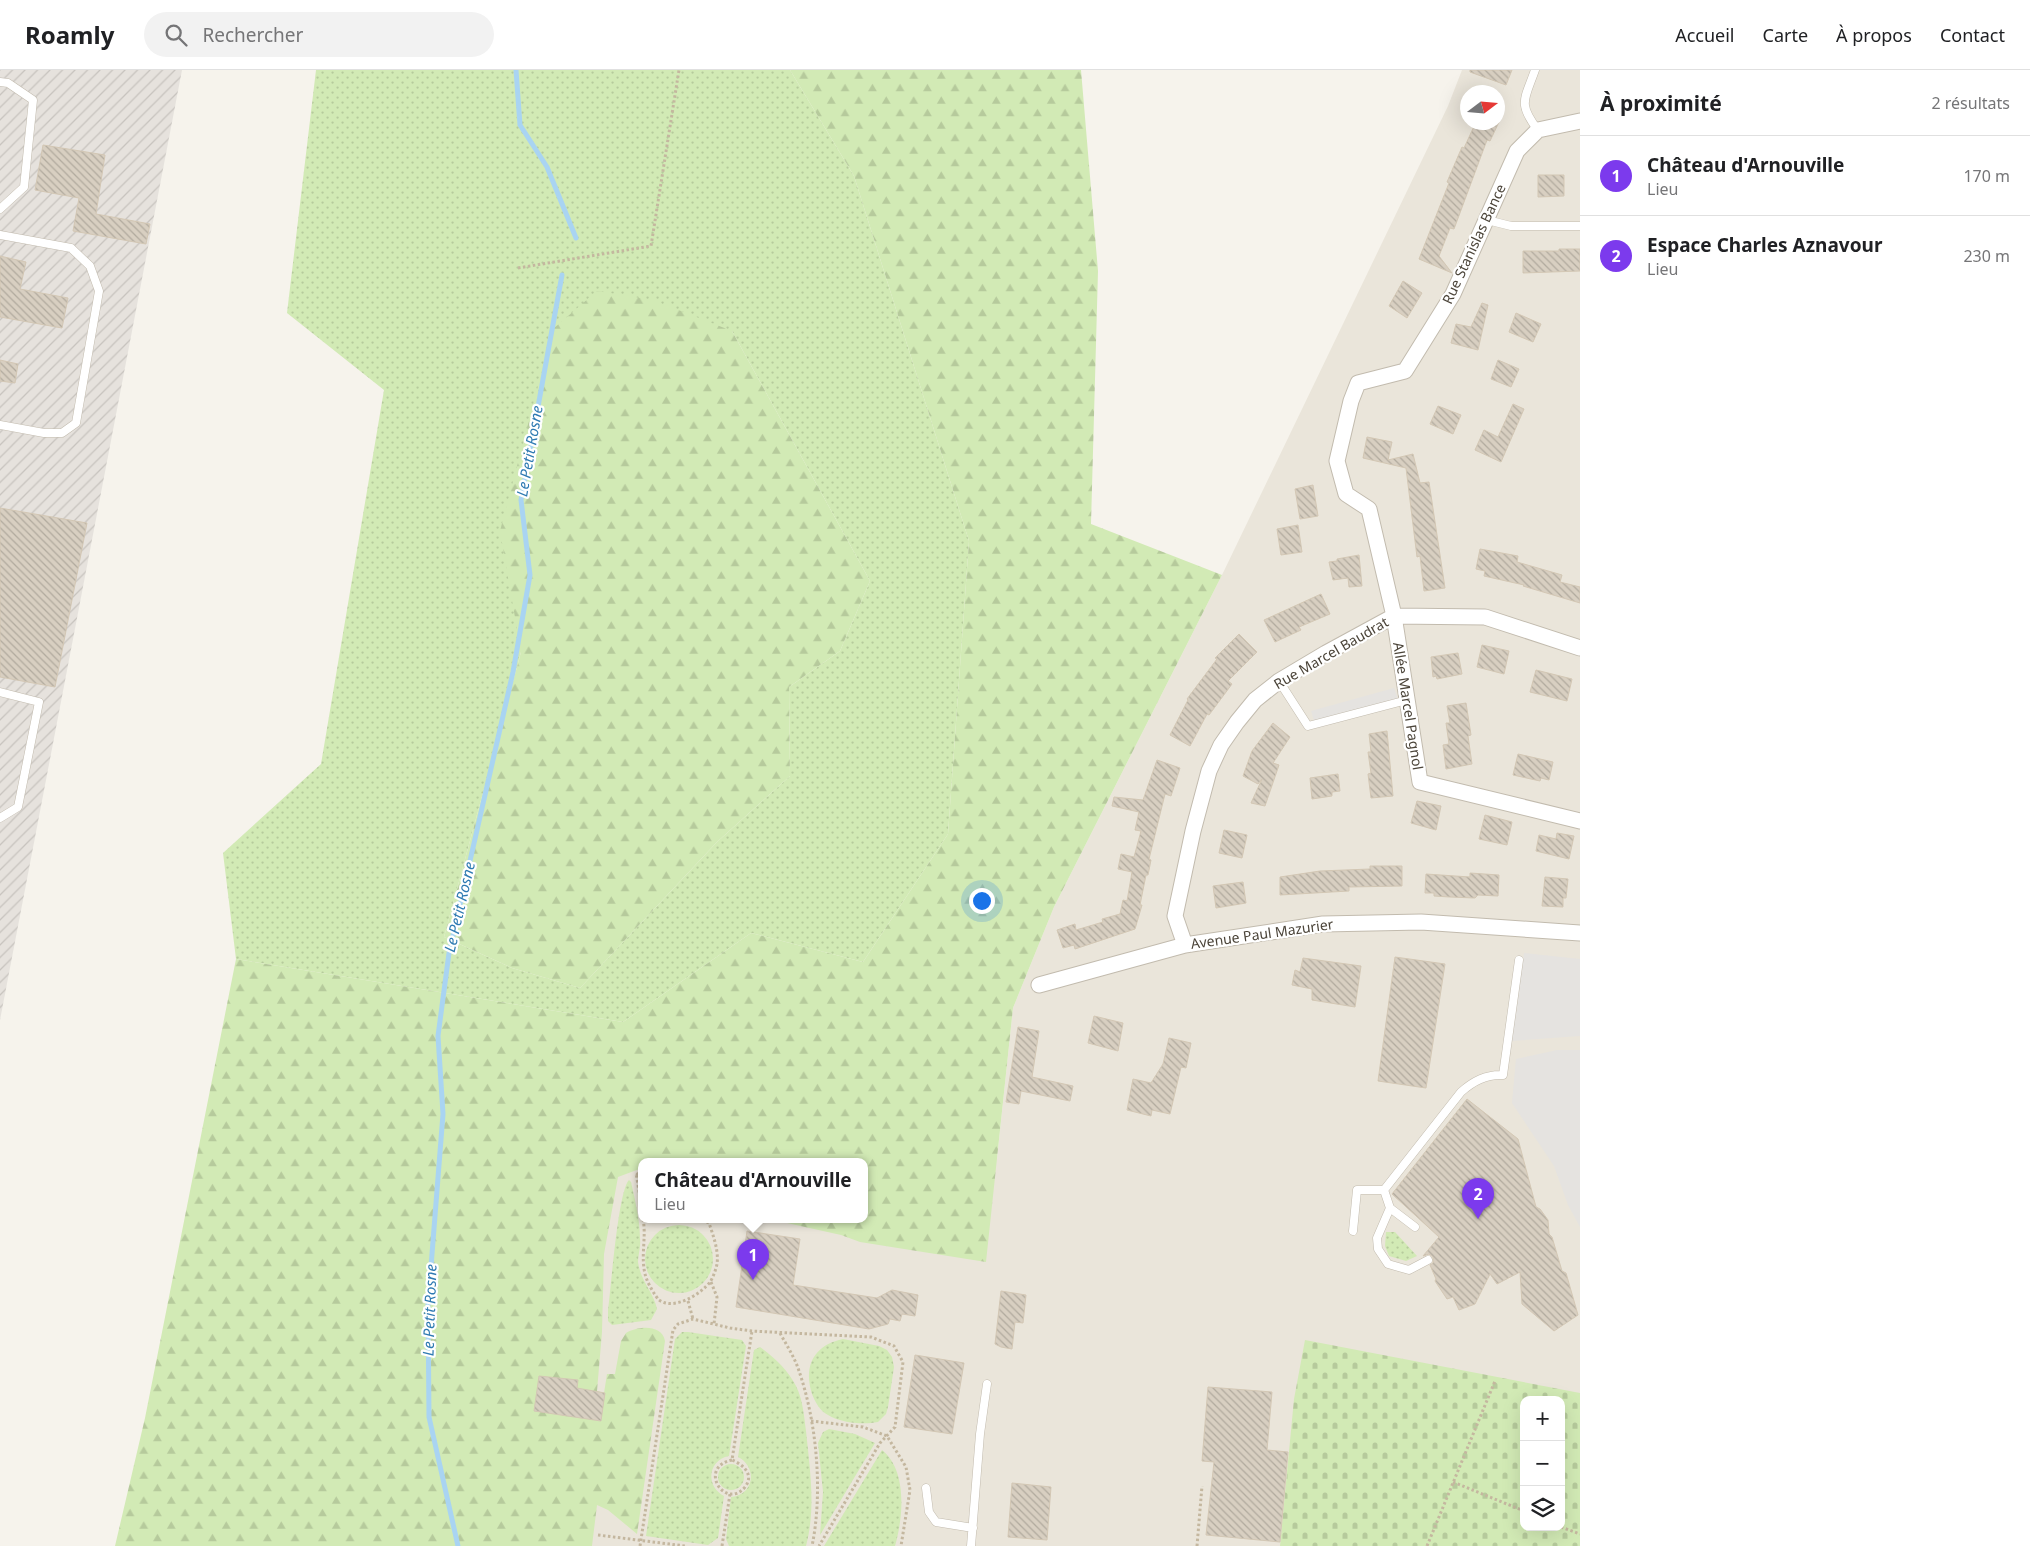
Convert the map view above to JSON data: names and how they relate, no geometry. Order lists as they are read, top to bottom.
{
  "streets": {
    "street": [
      "Rue Stanislas Bance",
      "Rue Marcel Baudrat",
      "Allée Marcel Pagnol",
      "Avenue Paul Mazurier"
    ]
  },
  "crossings": [
    ["Rue Stanislas Bance", "Rue Marcel Baudrat"],
    ["Rue Stanislas Bance", "Allée Marcel Pagnol"],
    ["Rue Marcel Baudrat", "Allée Marcel Pagnol"],
    ["Rue Marcel Baudrat", "Avenue Paul Mazurier"]
  ],
  "water": ["Le Petit Rosne"],
  "north": "right",
  "page": {
    "header": "Roamly",
    "search": "Rechercher",
    "nav": [
      "Accueil",
      "Carte",
      "À propos",
      "Contact"
    ],
    "heading": ["À proximité", "2 résultats"],
    "list": [
      {
        "mark": "1",
        "name": "Château d'Arnouville",
        "note": "Lieu",
        "value": "170 m"
      },
      {
        "mark": "2",
        "name": "Espace Charles Aznavour",
        "note": "Lieu",
        "value": "230 m"
      }
    ],
    "popup": ["Château d'Arnouville", "Lieu"],
    "pins": ["2", "1"],
    "map_buttons": ["+", "−"]
  }
}
